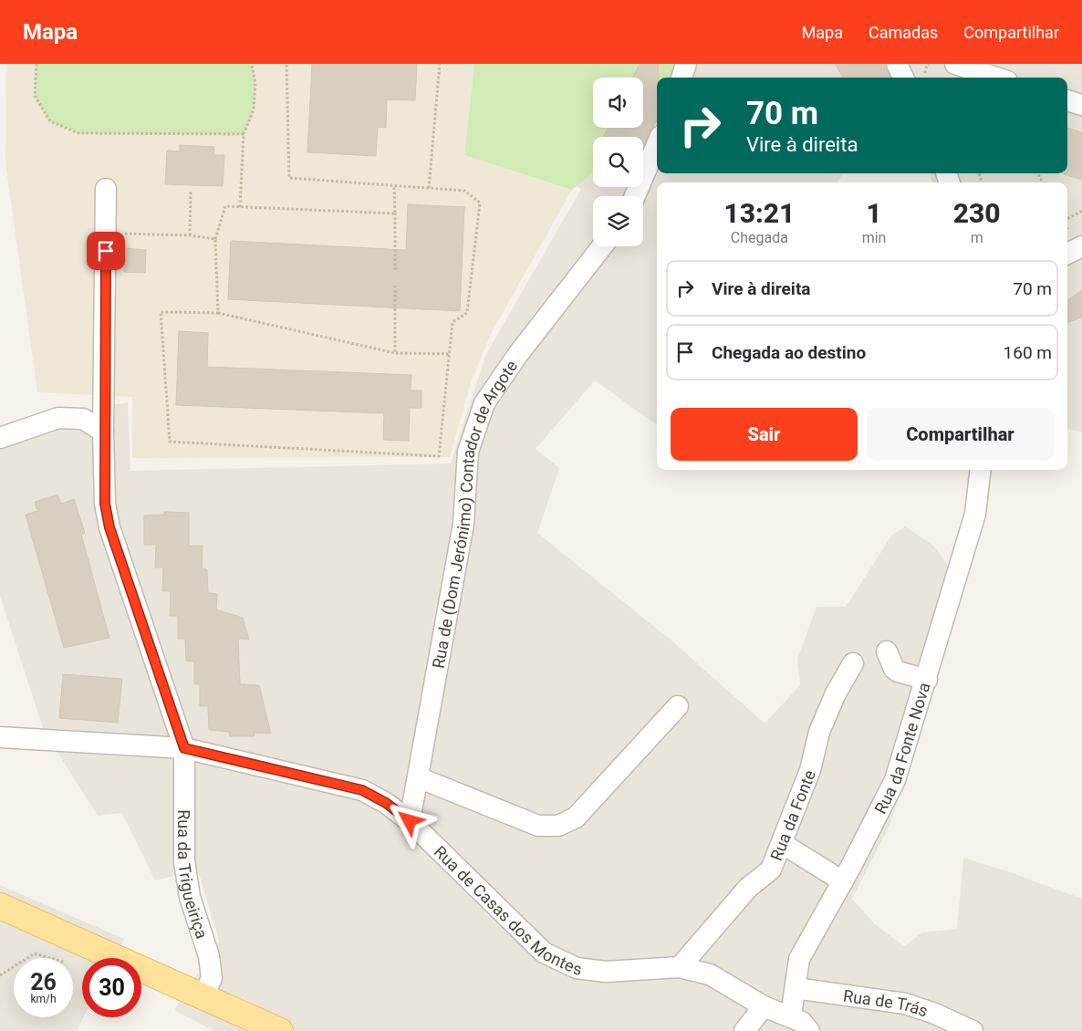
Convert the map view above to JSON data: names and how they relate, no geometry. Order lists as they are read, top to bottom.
{
  "streets": {
    "street": [
      "Rua de (Dom Jerónimo) Contador de Argote",
      "Rua da Fonte Nova",
      "Rua da Fonte",
      "Rua da Trigueiriça",
      "Rua de Casas dos Montes",
      "Rua de Trás"
    ]
  },
  "crossings": [
    ["Rua de (Dom Jerónimo) Contador de Argote", "Rua de Casas dos Montes"],
    ["Rua da Fonte Nova", "Rua de Casas dos Montes"],
    ["Rua da Fonte Nova", "Rua de Trás"],
    ["Rua da Fonte", "Rua de Casas dos Montes"],
    ["Rua da Trigueiriça", "Rua de Casas dos Montes"]
  ],
  "page": {
    "header": "Mapa",
    "nav": ["Mapa", "Camadas", "Compartilhar"],
    "turn": ["70 m", "Vire à direita"],
    "eta": [
      "13:21",
      "Chegada",
      "1",
      "min",
      "230",
      "m"
    ],
    "list": [
      {
        "name": "Vire à direita",
        "value": "70 m"
      },
      {
        "name": "Chegada ao destino",
        "value": "160 m"
      }
    ],
    "buttons": ["Sair", "Compartilhar"],
    "speed": "26 km/h",
    "limit": "30"
  }
}
